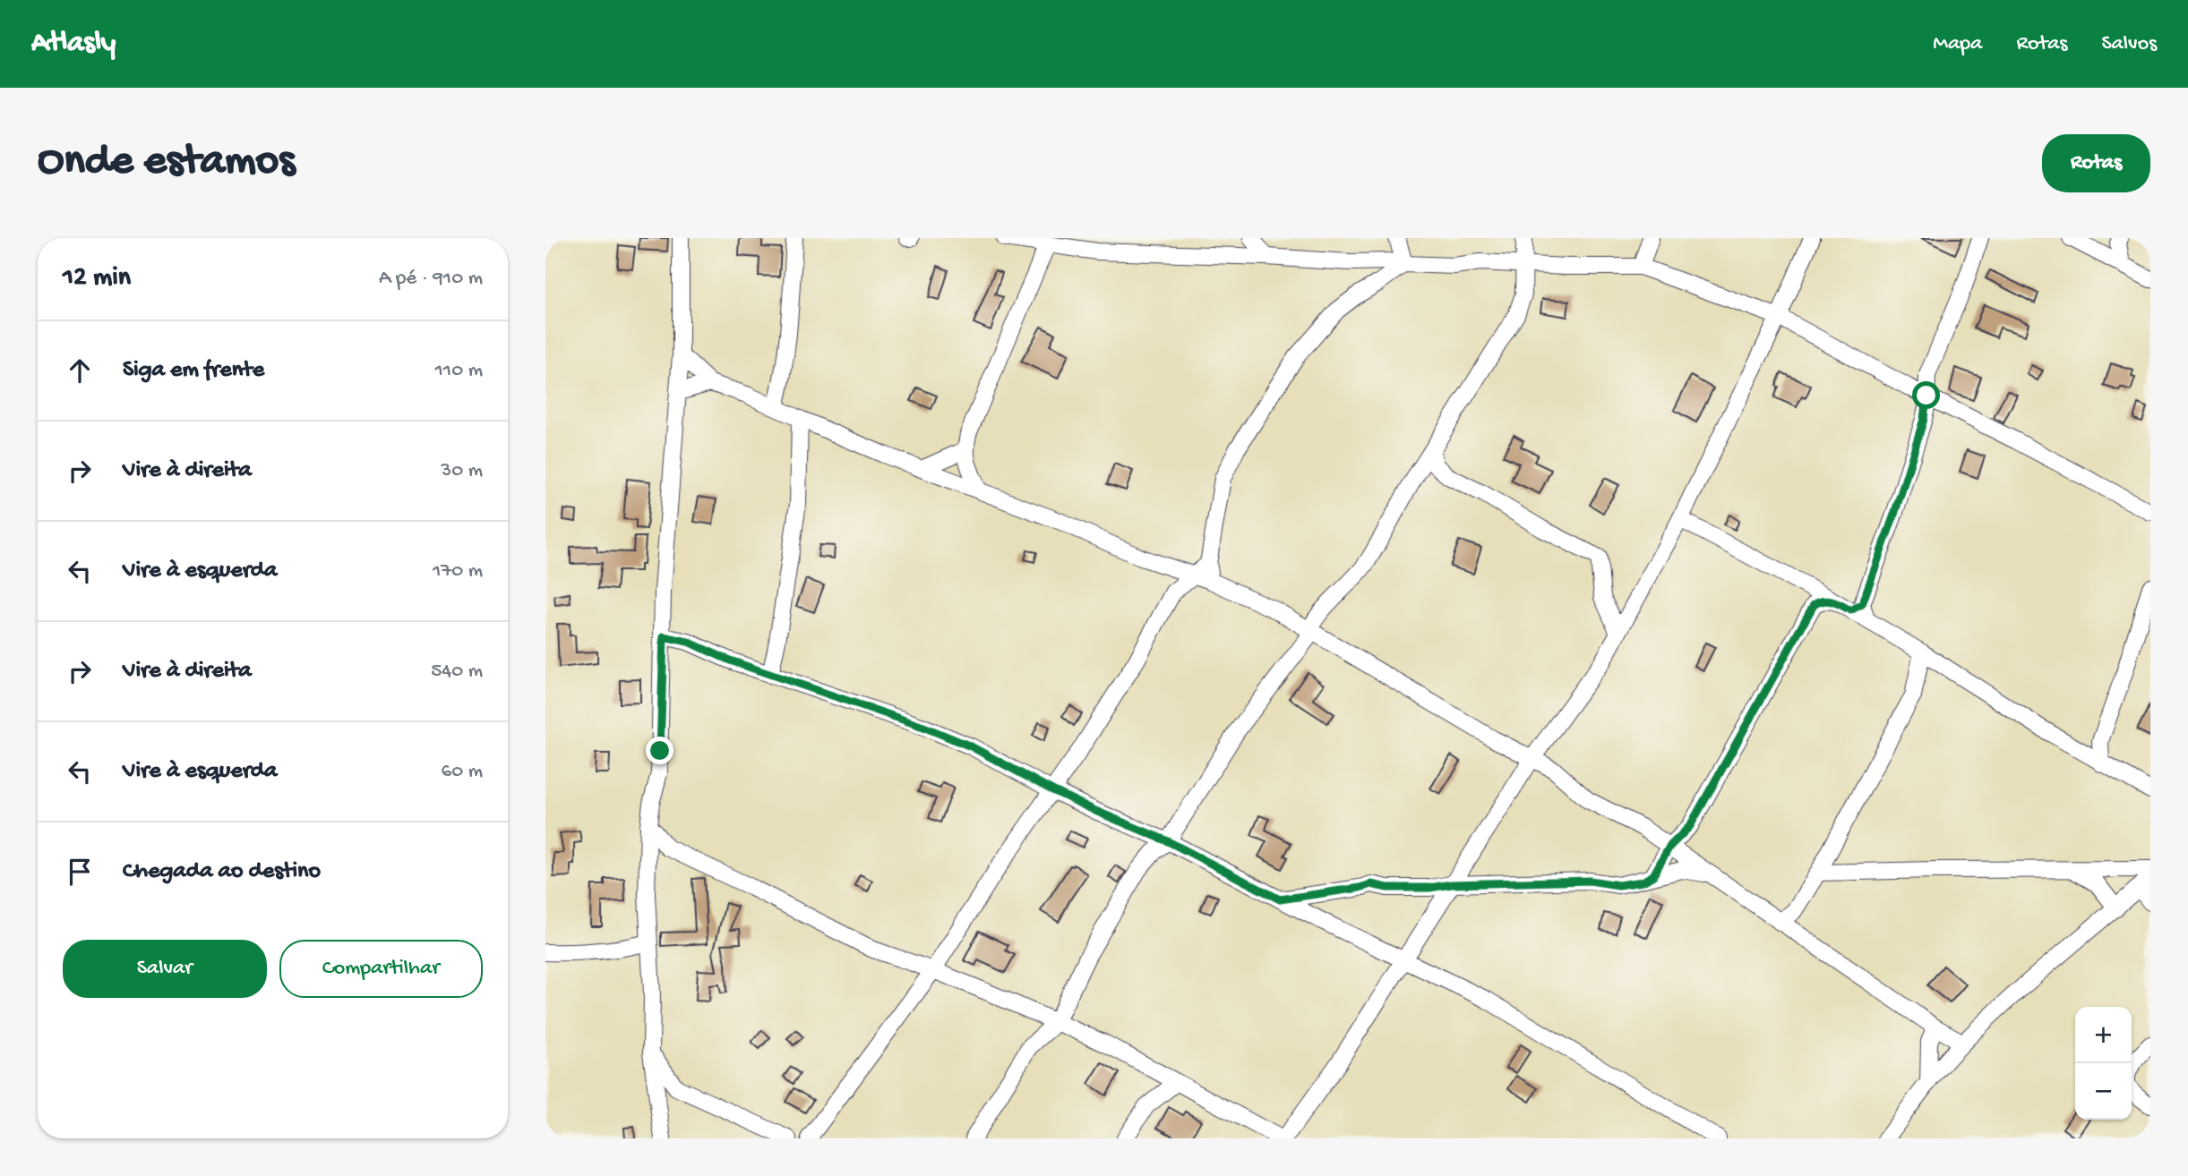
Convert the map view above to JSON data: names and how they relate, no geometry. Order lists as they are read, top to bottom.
{
  "page": {
    "header": "Atlasly",
    "nav": ["Mapa", "Rotas", "Salvos"],
    "buttons": [
      "Rotas",
      ["Salvar", "Compartilhar"]
    ],
    "title": "Onde estamos",
    "heading": ["12 min", "A pé · 910 m"],
    "list": [
      ["Siga em frente", "110 m"],
      ["Vire à direita", "30 m"],
      ["Vire à esquerda", "170 m"],
      ["Vire à direita", "540 m"],
      ["Vire à esquerda", "60 m"],
      "Chegada ao destino"
    ],
    "map_buttons": ["+", "−"]
  }
}
